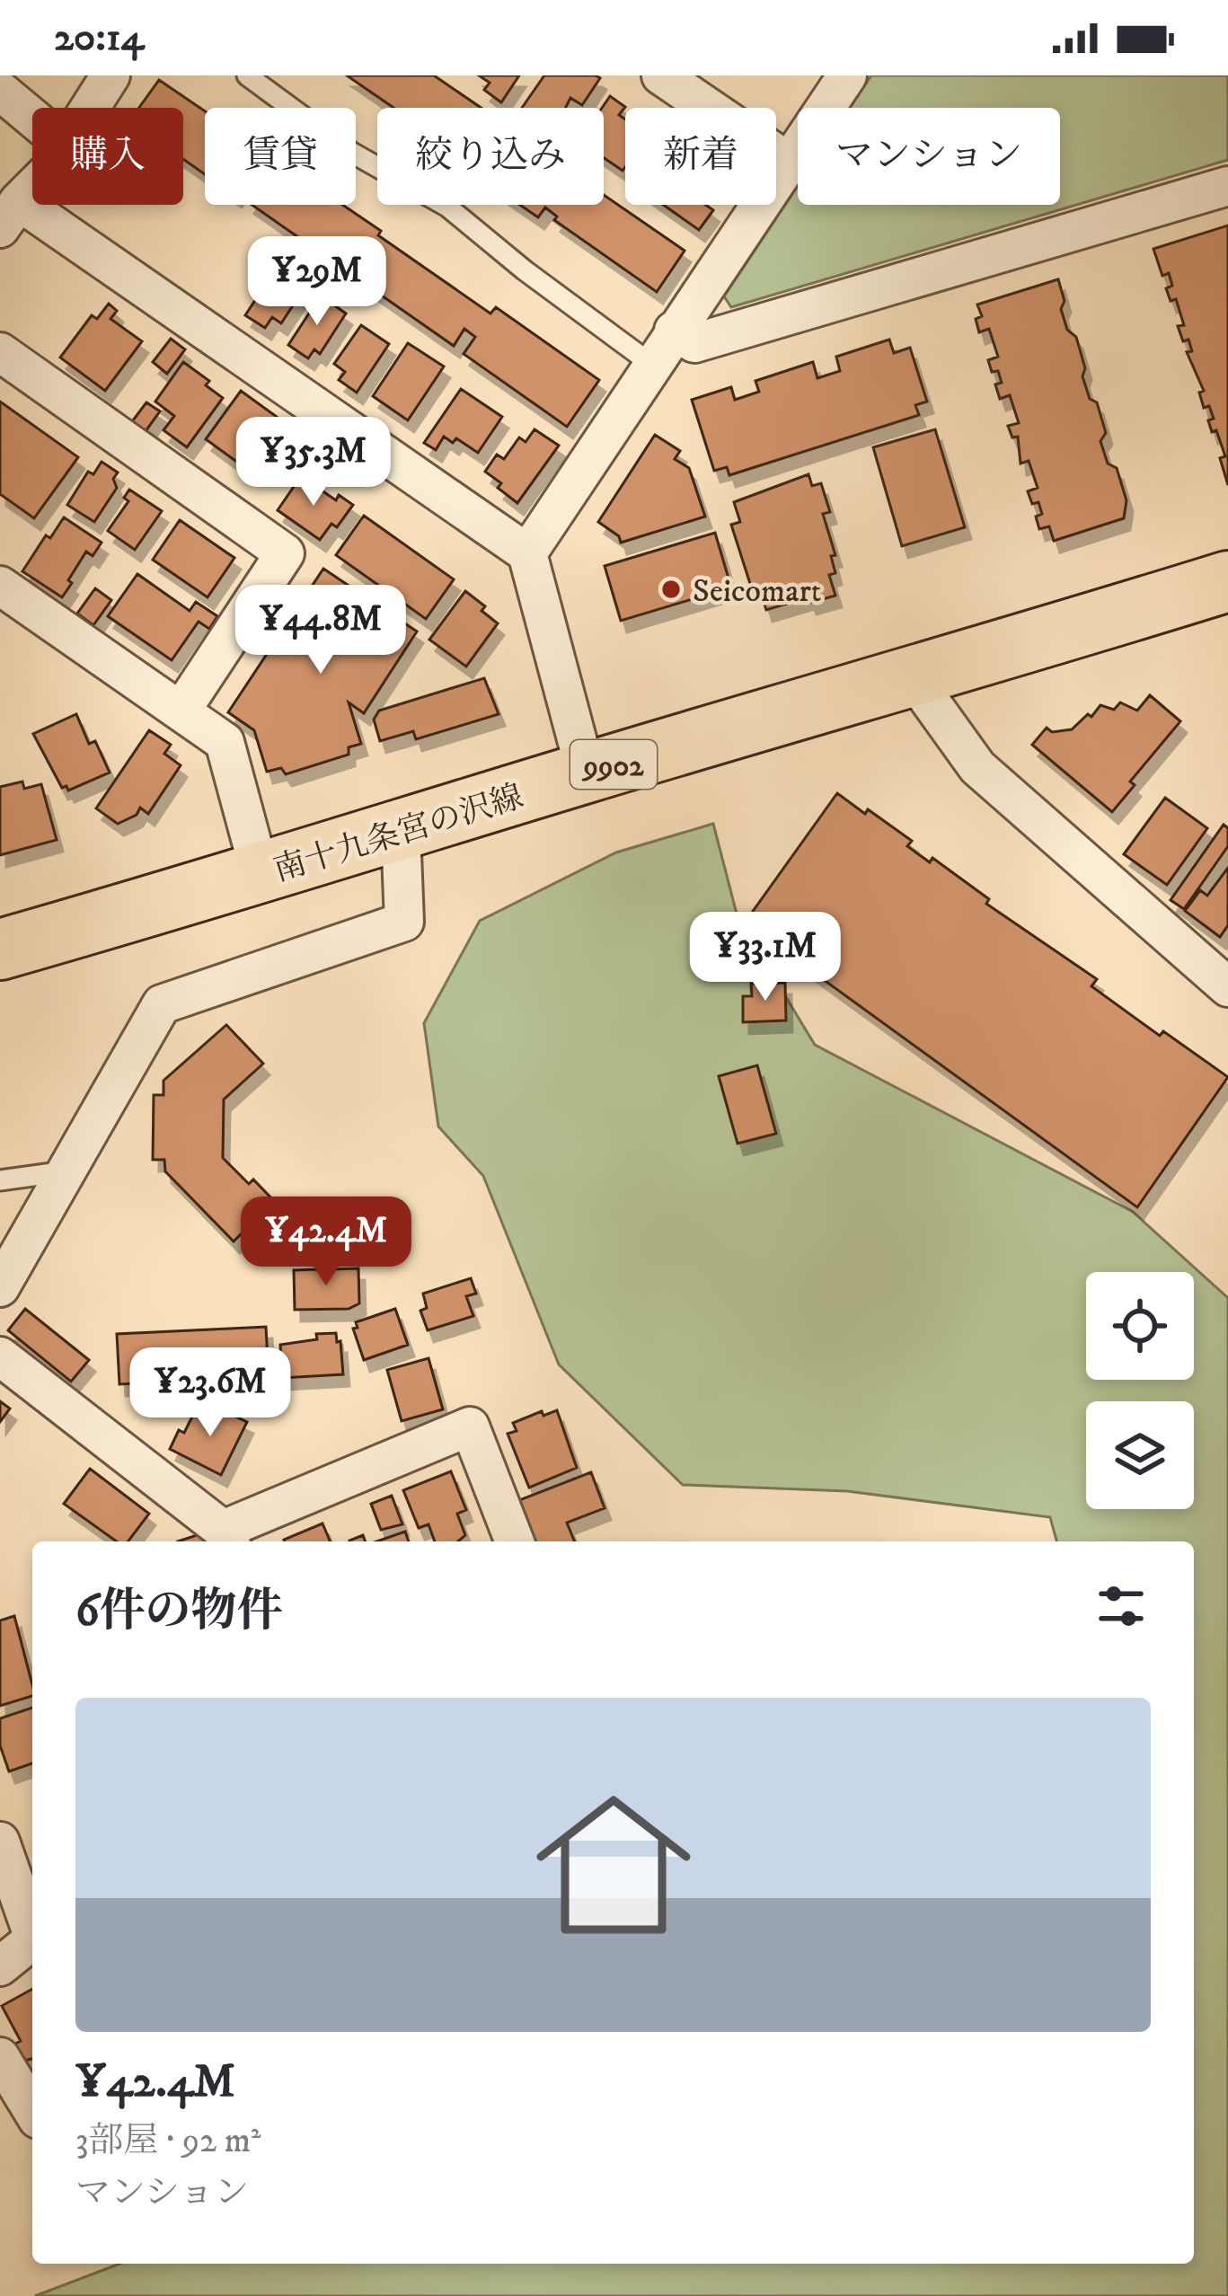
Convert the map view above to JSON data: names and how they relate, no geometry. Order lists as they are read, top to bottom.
{
  "streets": {
    "main road": ["9902", "南十九条宮の沢線"]
  },
  "places": ["Seicomart"],
  "page": {
    "status": "20:14",
    "chip": [
      "購入",
      "賃貸",
      "絞り込み",
      "新着",
      "マンション"
    ],
    "price": [
      "¥29M",
      "¥35.3M",
      "¥44.8M",
      "¥33.1M",
      "¥42.4M",
      "¥23.6M"
    ],
    "heading": "6件の物件",
    "list": [
      {
        "name": "¥42.4M",
        "note": "3部屋 · 92 m² · マンション"
      }
    ]
  }
}
